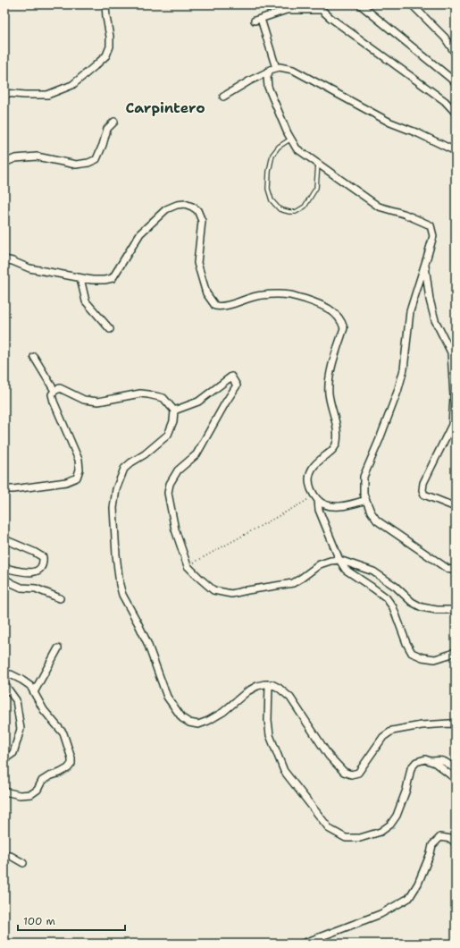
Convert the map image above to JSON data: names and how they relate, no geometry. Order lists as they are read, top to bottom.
{
  "districts": ["Carpintero"],
  "scale_bar": "100 m"
}
